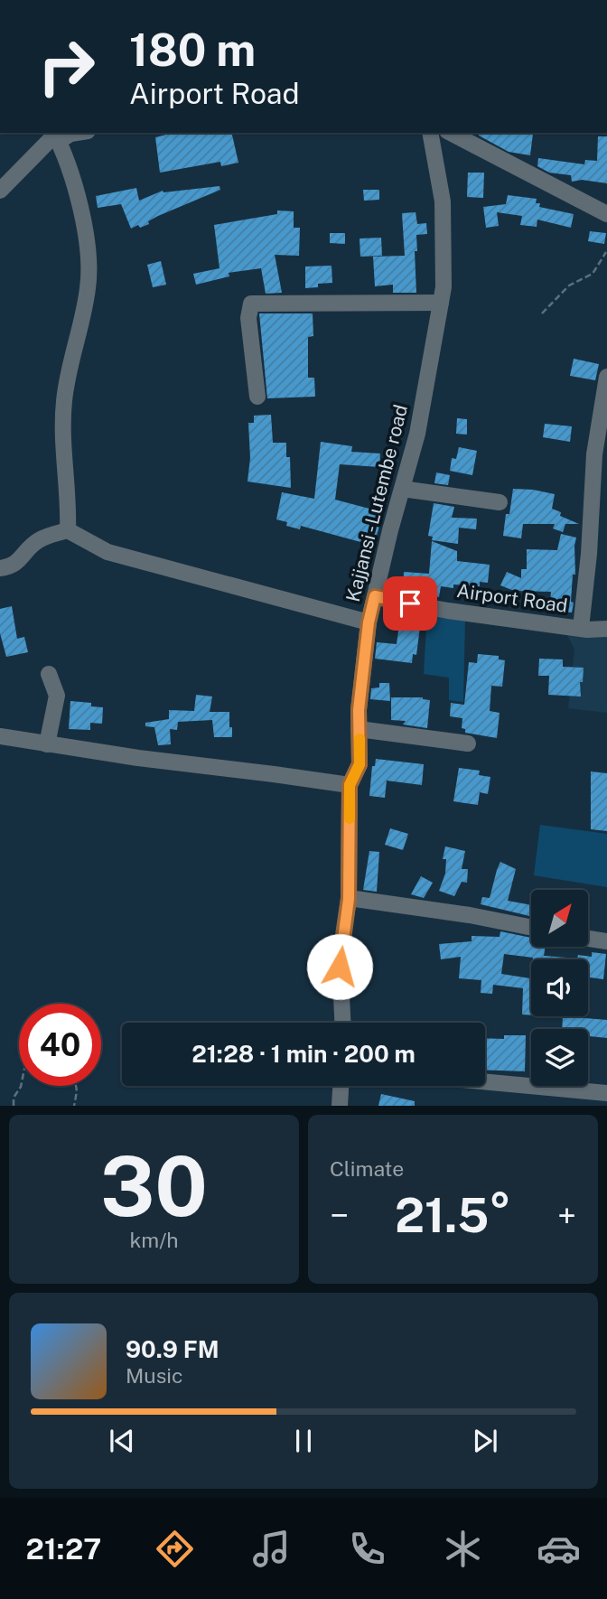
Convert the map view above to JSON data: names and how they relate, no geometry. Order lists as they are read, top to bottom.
{
  "streets": {
    "street": ["Kajjansi - Lutembe road", "Airport Road"]
  },
  "crossings": [
    ["Kajjansi - Lutembe road", "Airport Road"]
  ],
  "north": "top right",
  "page": {
    "turn": ["180 m", "Airport Road"],
    "limit": "40",
    "trip": "21:28 · 1 min · 200 m",
    "tile": [
      ["30", "km/h"],
      "Climate"
    ],
    "heat": ["−", "21.5°", "+"],
    "song": ["90.9 FM", "Music"],
    "tabs": "21:27"
  }
}
